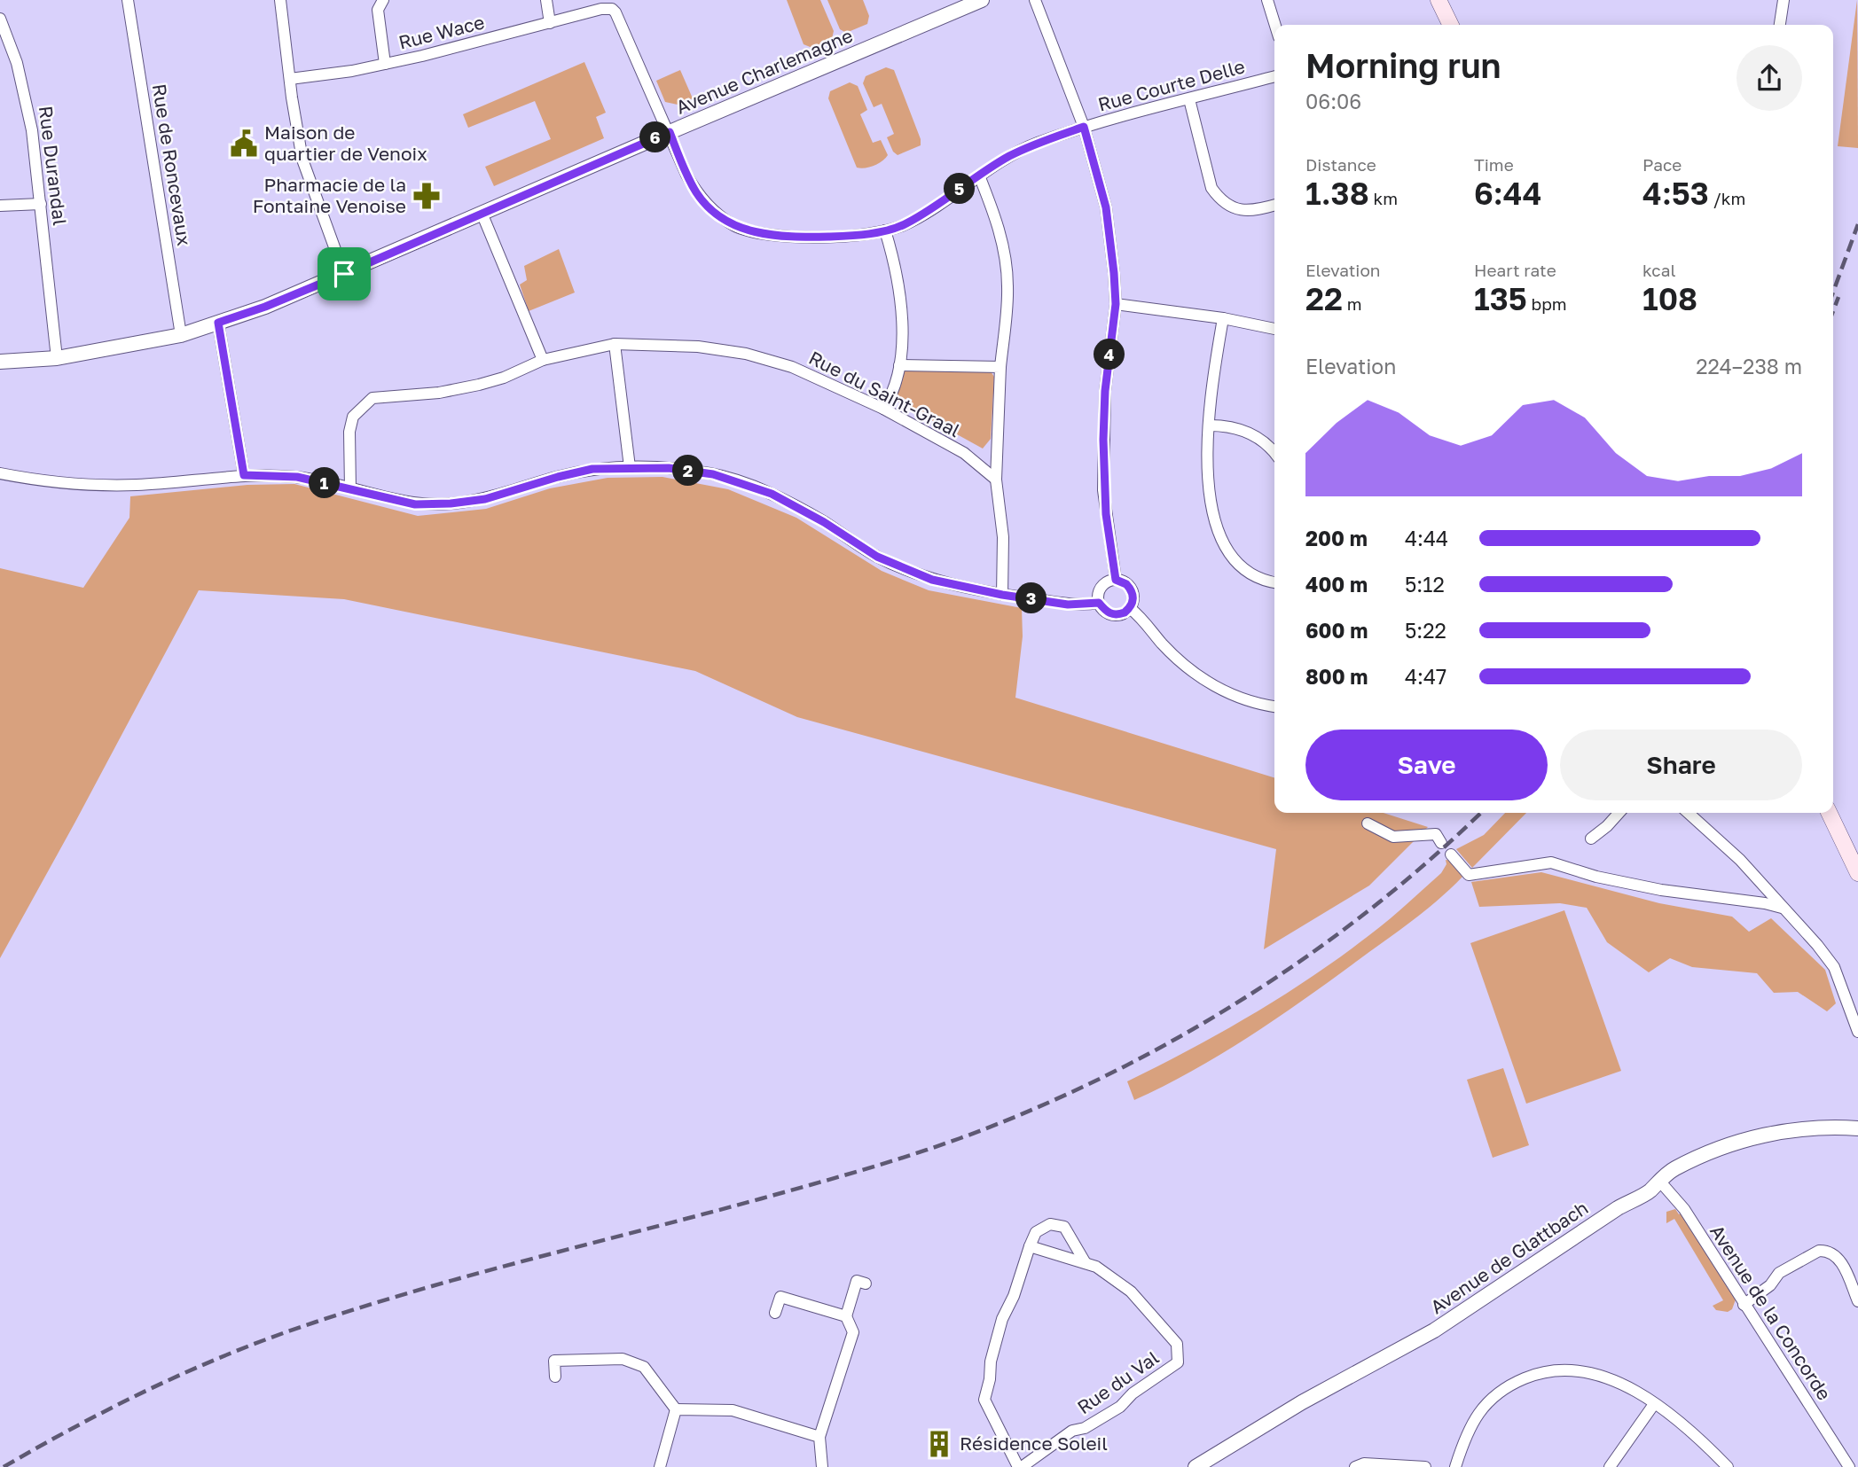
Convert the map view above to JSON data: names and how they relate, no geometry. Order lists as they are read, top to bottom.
{
  "streets": {
    "street": [
      "Rue Wace",
      "Avenue Charlemagne",
      "Rue Courte Delle",
      "Rue de Roncevaux",
      "Rue Durandal",
      "Rue du Saint-Graal",
      "Avenue de Glattbach",
      "Avenue de la Concorde",
      "Rue du Val"
    ]
  },
  "crossings": [
    ["Rue Wace", "Avenue Charlemagne"],
    ["Rue Wace", "Rue Courte Delle"],
    ["Avenue Charlemagne", "Rue Courte Delle"],
    ["Avenue Charlemagne", "Rue de Roncevaux"],
    ["Avenue Charlemagne", "Rue Durandal"],
    ["Avenue de Glattbach", "Avenue de la Concorde"]
  ],
  "places": {
    "public building": ["Maison de quartier de Venoix"],
    "pharmacy": ["Pharmacie de la Fontaine Venoise"],
    "building": ["Résidence Soleil"]
  },
  "page": {
    "heading": ["Morning run", "06:06"],
    "pins": [
      "6",
      "5",
      "4",
      "2",
      "1",
      "3"
    ],
    "stats": [
      ["Distance", "1.38 km"],
      ["Time", "6:44"],
      ["Pace", "4:53 /km"],
      ["Elevation", "22 m"],
      ["Heart rate", "135 bpm"],
      ["kcal", "108"]
    ],
    "chart": ["Elevation", "224–238 m"],
    "list": [
      {
        "name": "200 m",
        "note": "4:44"
      },
      {
        "name": "400 m",
        "note": "5:12"
      },
      {
        "name": "600 m",
        "note": "5:22"
      },
      {
        "name": "800 m",
        "note": "4:47"
      }
    ],
    "buttons": ["Save", "Share"]
  }
}
